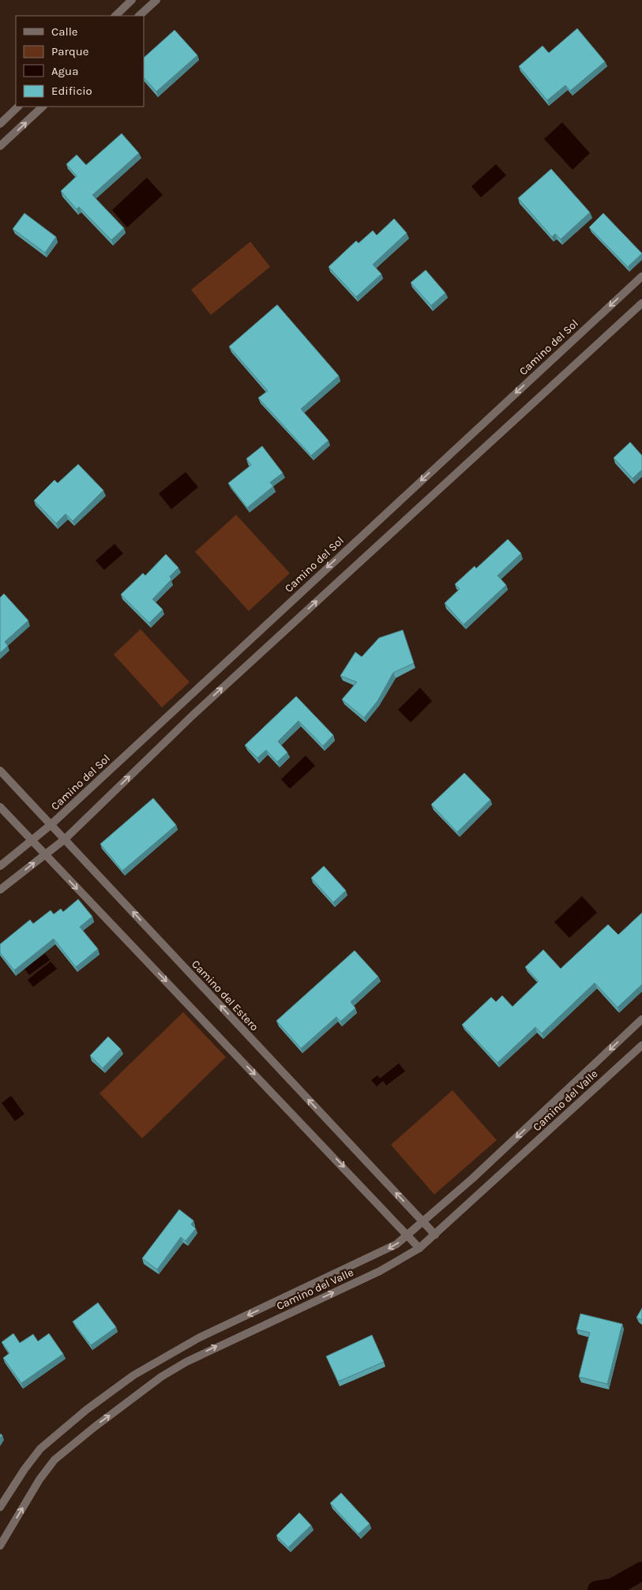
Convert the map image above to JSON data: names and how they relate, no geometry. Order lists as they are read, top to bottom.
{
  "streets": {
    "street": ["Camino del Sol", "Camino del Estero", "Camino del Valle"]
  },
  "crossings": [
    ["Camino del Sol", "Camino del Estero"],
    ["Camino del Estero", "Camino del Valle"]
  ],
  "legend": [
    "Calle",
    "Parque",
    "Agua",
    "Edificio"
  ]
}
